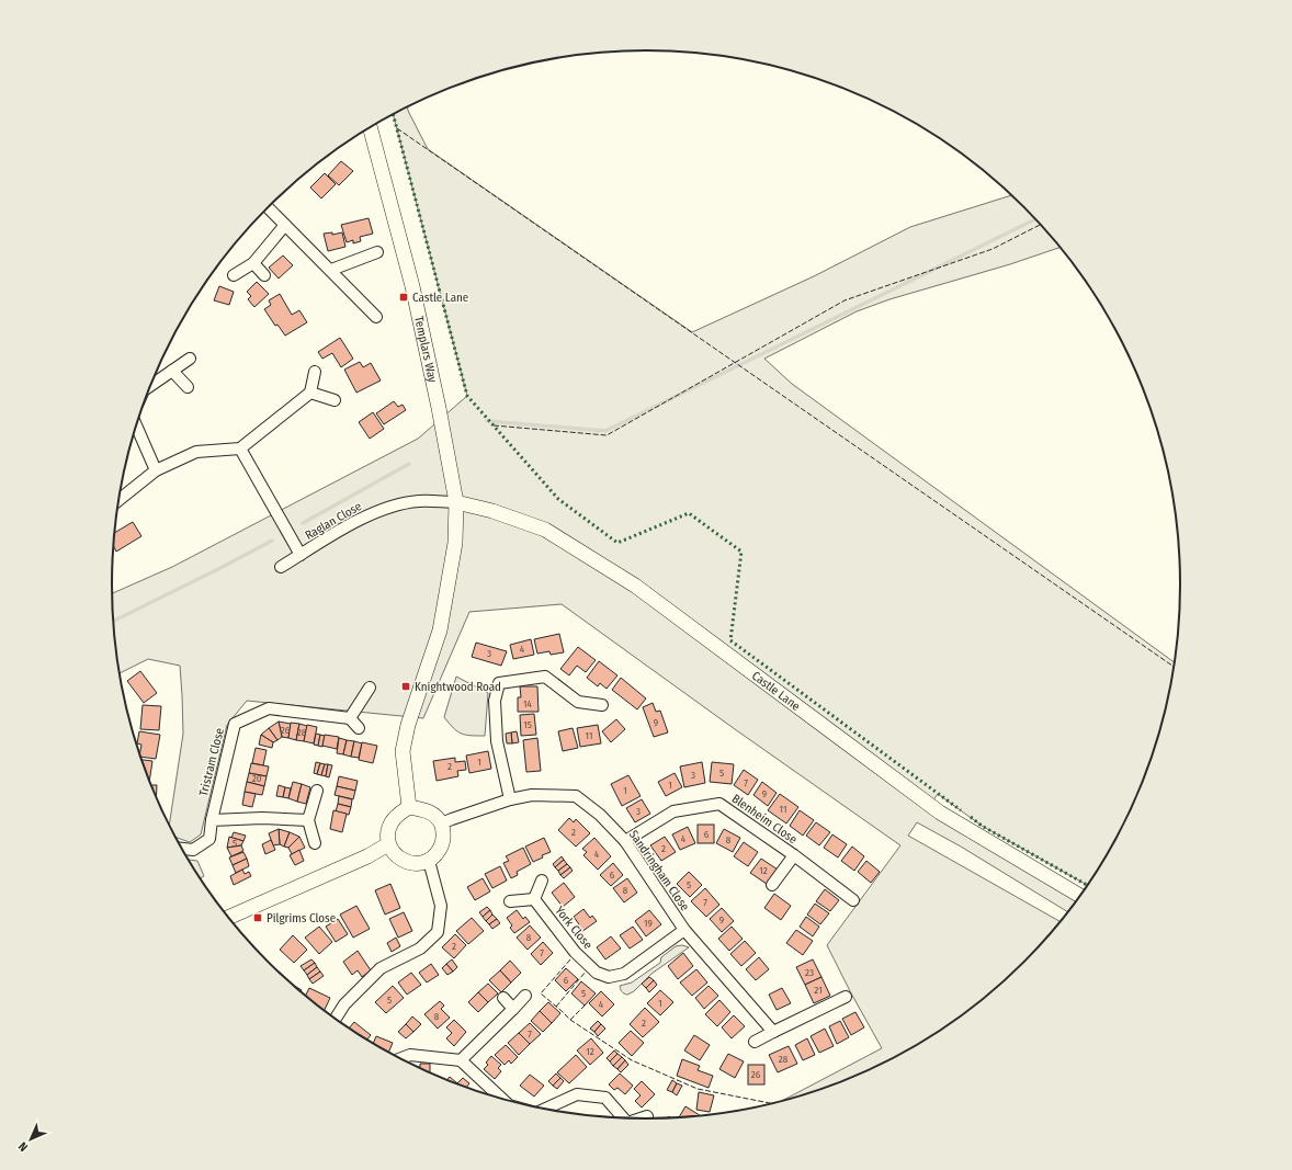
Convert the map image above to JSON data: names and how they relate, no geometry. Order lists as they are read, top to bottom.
{
  "streets": {
    "street": [
      "Templars Way",
      "Raglan Close",
      "Castle Lane",
      "Tristram Close",
      "Blenheim Close",
      "Sandringham Close",
      "York Close"
    ]
  },
  "crossings": [
    ["Templars Way", "Raglan Close"],
    ["Templars Way", "Castle Lane"],
    ["Raglan Close", "Castle Lane"],
    ["Blenheim Close", "Sandringham Close"],
    ["Sandringham Close", "York Close"]
  ],
  "places": {
    "transit": ["Castle Lane", "Knightwood Road", "Pilgrims Close"]
  },
  "house_numbers": [
    "4",
    "3",
    "14",
    "9",
    "15",
    "26",
    "28",
    "11",
    "1",
    "2",
    "5",
    "3",
    "20",
    "7",
    "1",
    "1",
    "9",
    "11",
    "3",
    "2",
    "6",
    "4",
    "8",
    "5",
    "2",
    "4",
    "12",
    "6",
    "5",
    "8",
    "7",
    "9",
    "19",
    "8",
    "2",
    "7",
    "23",
    "6",
    "21",
    "5",
    "5",
    "1",
    "4",
    "8",
    "2",
    "7",
    "12",
    "28",
    "26"
  ],
  "north": "bottom left"
}
